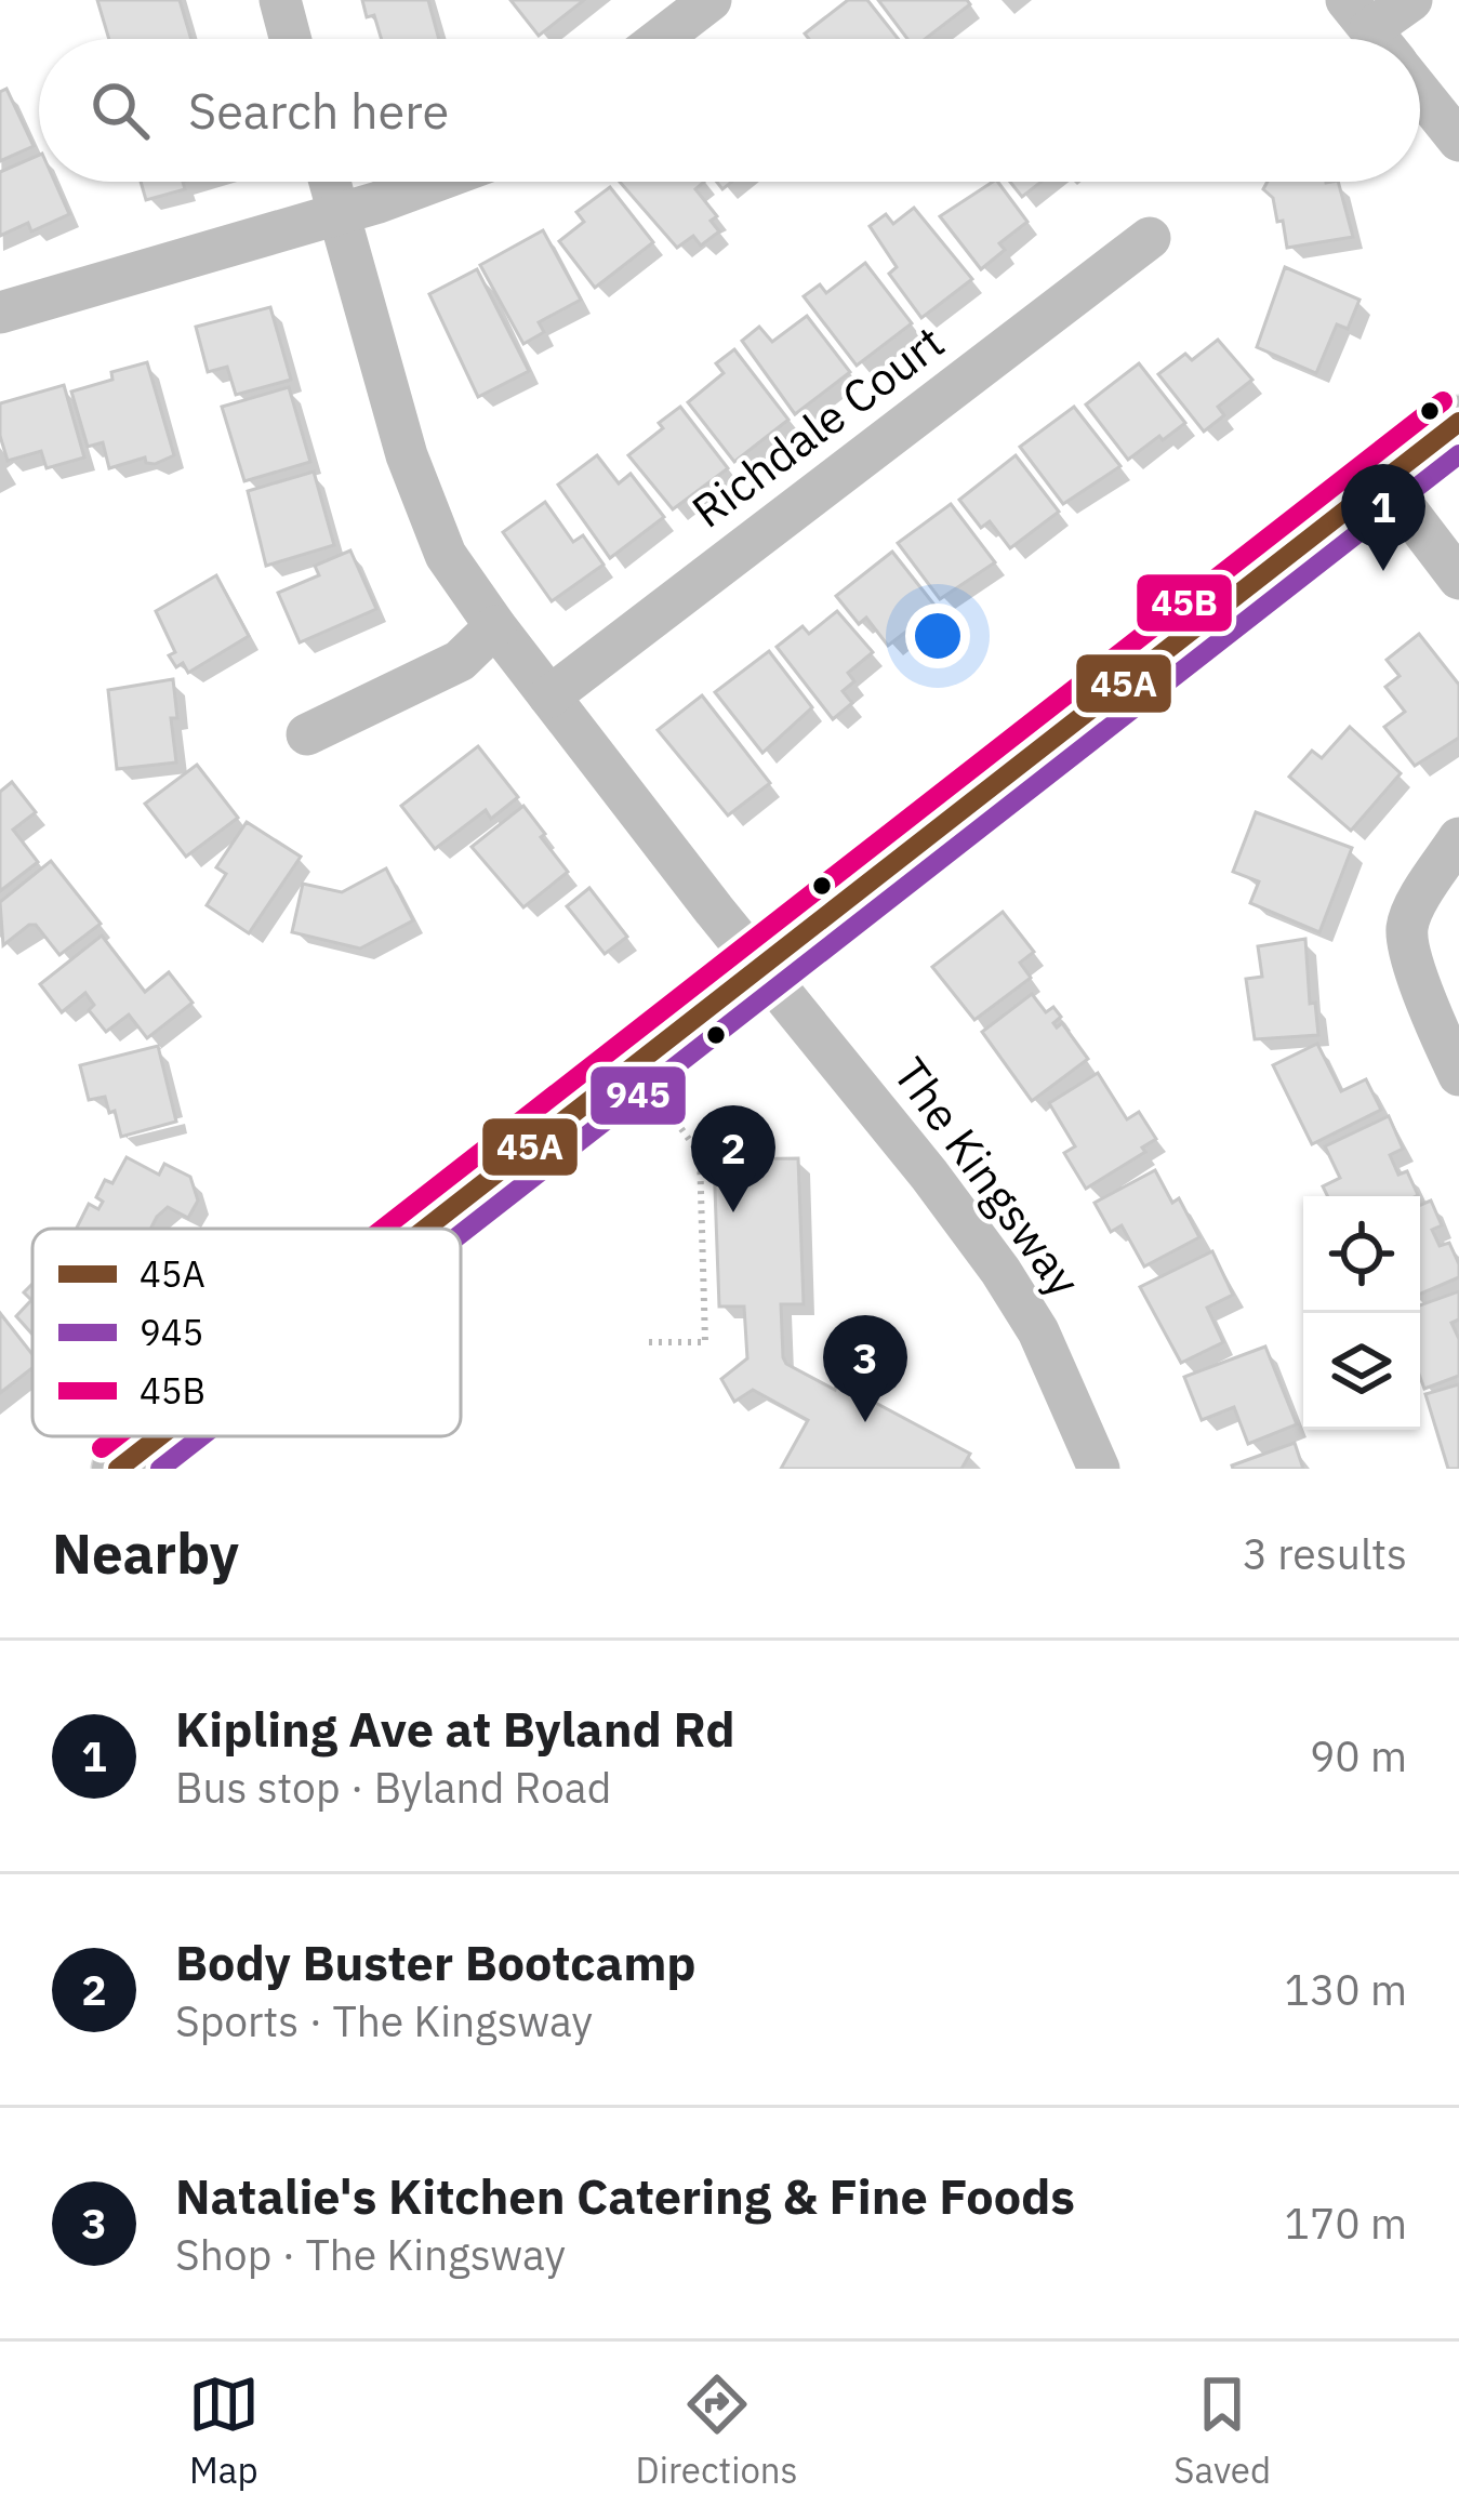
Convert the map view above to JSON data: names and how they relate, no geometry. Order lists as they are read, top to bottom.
{
  "streets": {
    "street": ["Richdale Court", "The Kingsway"]
  },
  "crossings": [
    ["Richdale Court", "The Kingsway"]
  ],
  "lines": ["transit line 45B", "transit line 45A", "transit line 945"],
  "legend": ["45A", "945", "45B"],
  "page": {
    "search": "Search here",
    "pins": ["1", "2", "3"],
    "heading": ["Nearby", "3 results"],
    "list": [
      {
        "mark": "1",
        "name": "Kipling Ave at Byland Rd",
        "note": "Bus stop · Byland Road",
        "value": "90 m"
      },
      {
        "mark": "2",
        "name": "Body Buster Bootcamp",
        "note": "Sports · The Kingsway",
        "value": "130 m"
      },
      {
        "mark": "3",
        "name": "Natalie's Kitchen Catering & Fine Foods",
        "note": "Shop · The Kingsway",
        "value": "170 m"
      }
    ],
    "nav": ["Map", "Directions", "Saved"]
  }
}
